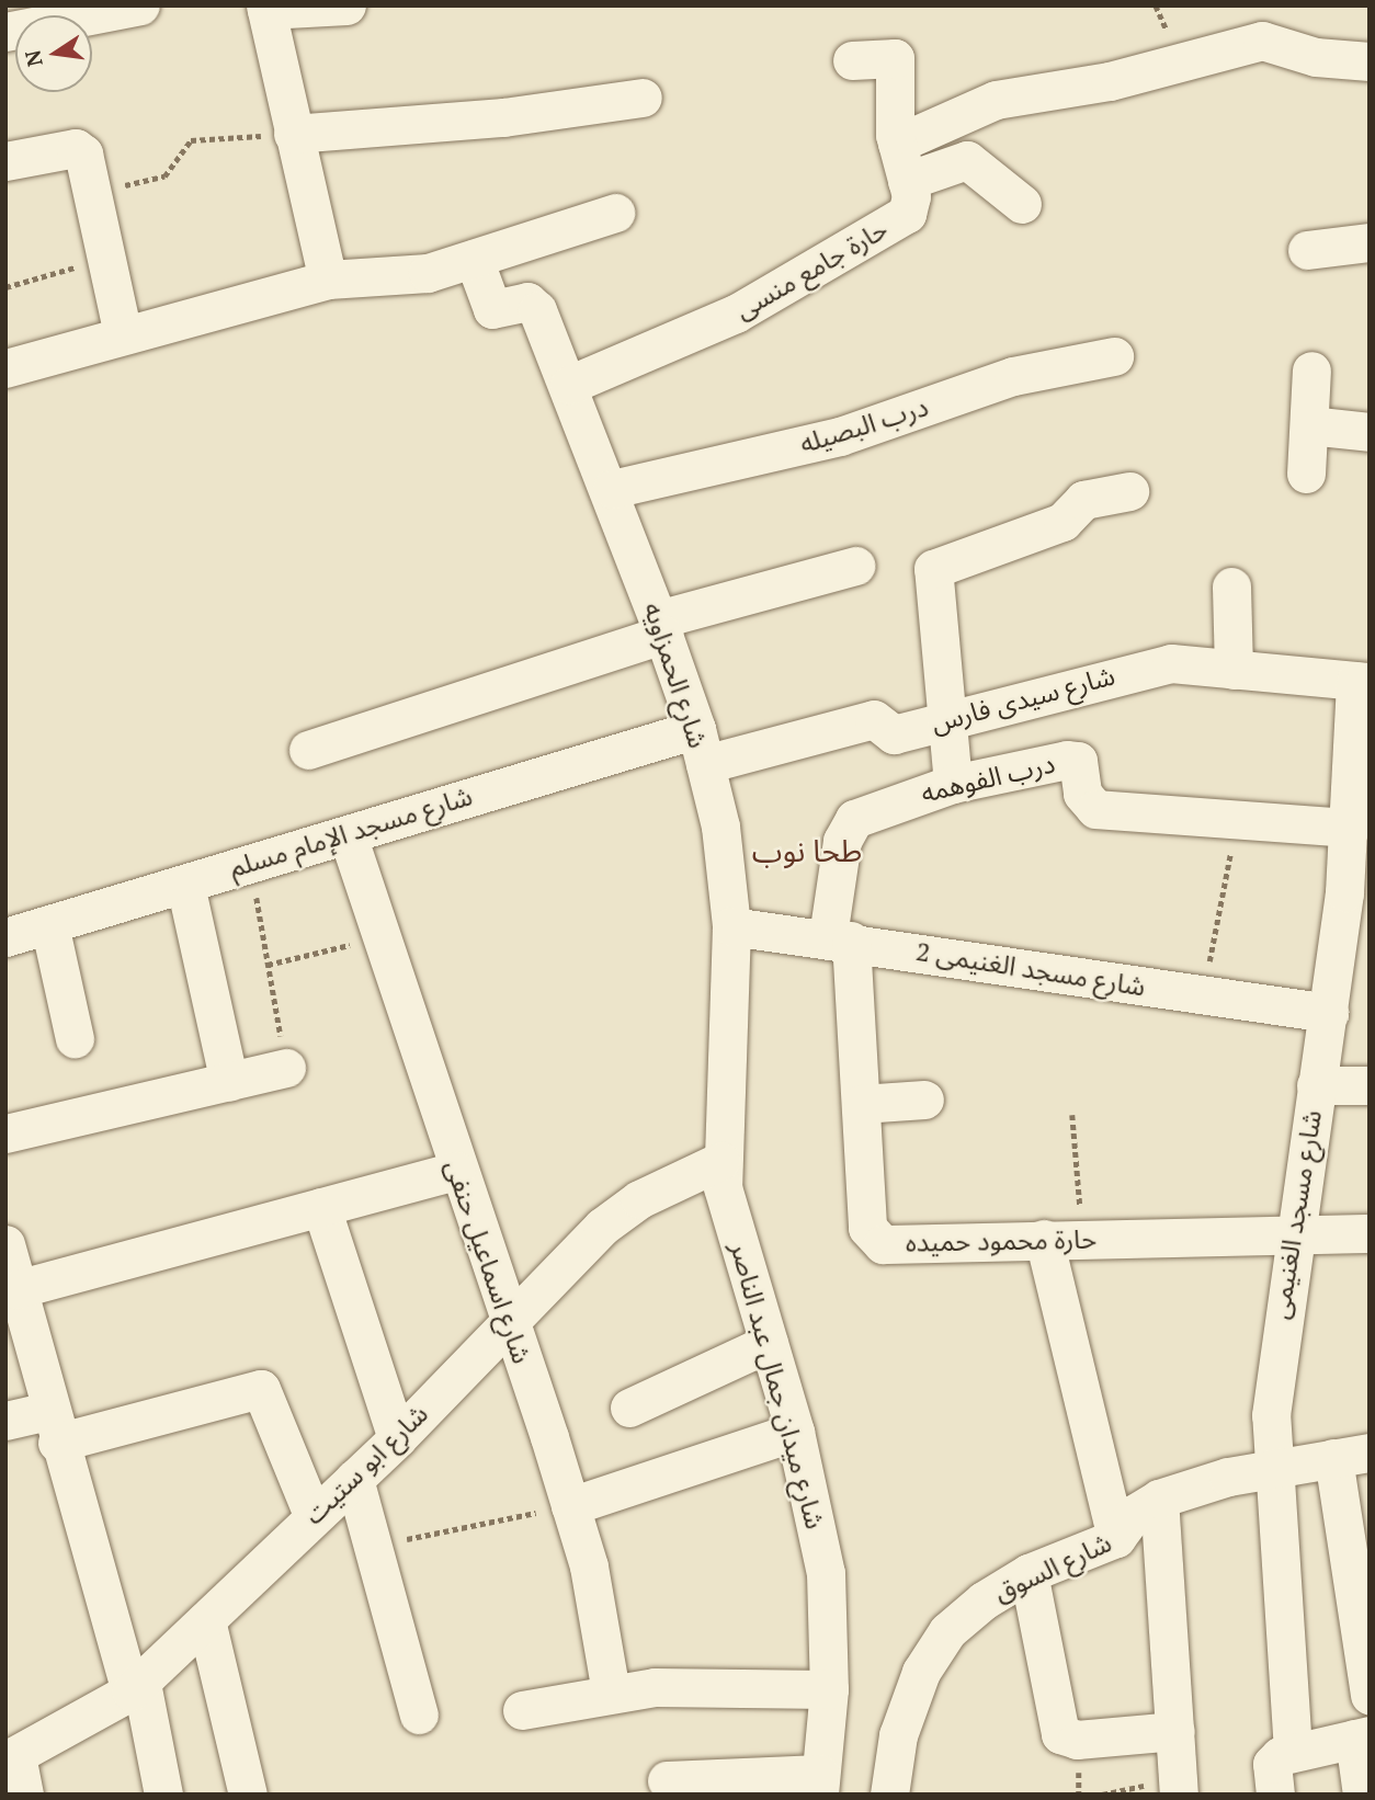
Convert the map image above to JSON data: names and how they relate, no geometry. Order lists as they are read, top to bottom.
{
  "streets": {
    "street": [
      "حارة جامع منسى",
      "درب البصيله",
      "شارع الحمزاويه",
      "شارع سيدى فارس",
      "درب الفوهمه",
      "شارع مسجد الإمام مسلم",
      "شارع مسجد الغنيمى 2",
      "شارع مسجد الغنيمى",
      "حارة محمود حميده",
      "شارع اسماعيل حنفى",
      "شارع ميدان جمال عبد الناصر",
      "شارع ابو ستيت",
      "شارع السوق"
    ]
  },
  "crossings": [
    ["حارة جامع منسى", "شارع الحمزاويه"],
    ["درب البصيله", "شارع الحمزاويه"],
    ["شارع الحمزاويه", "شارع سيدى فارس"],
    ["شارع الحمزاويه", "شارع مسجد الإمام مسلم"],
    ["شارع الحمزاويه", "شارع مسجد الغنيمى 2"],
    ["شارع الحمزاويه", "شارع ميدان جمال عبد الناصر"],
    ["شارع الحمزاويه", "شارع ابو ستيت"],
    ["شارع سيدى فارس", "شارع مسجد الإمام مسلم"],
    ["شارع سيدى فارس", "شارع مسجد الغنيمى"],
    ["درب الفوهمه", "شارع مسجد الغنيمى 2"],
    ["درب الفوهمه", "شارع مسجد الغنيمى"],
    ["درب الفوهمه", "حارة محمود حميده"],
    ["شارع مسجد الإمام مسلم", "شارع اسماعيل حنفى"],
    ["شارع مسجد الغنيمى 2", "شارع مسجد الغنيمى"],
    ["شارع مسجد الغنيمى 2", "حارة محمود حميده"],
    ["شارع مسجد الغنيمى", "حارة محمود حميده"],
    ["شارع مسجد الغنيمى", "شارع السوق"],
    ["شارع اسماعيل حنفى", "شارع ابو ستيت"],
    ["شارع ميدان جمال عبد الناصر", "شارع ابو ستيت"]
  ],
  "districts": ["طحا نوب"],
  "north": "left"
}
